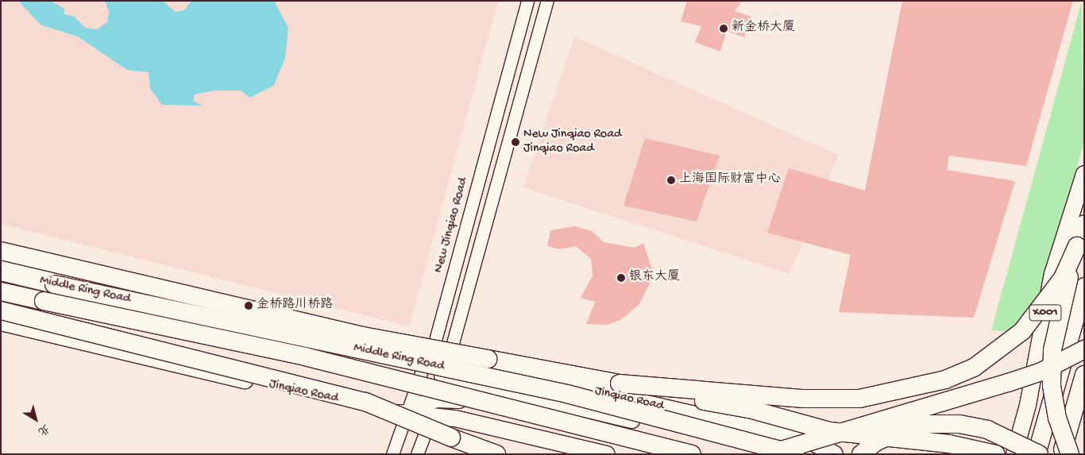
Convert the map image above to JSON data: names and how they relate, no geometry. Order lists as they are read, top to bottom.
{
  "streets": {
    "highway": ["Middle Ring Road", "X001"],
    "main road": ["Jinqiao Road"],
    "street": ["New Jinqiao Road"]
  },
  "crossings": [
    ["New Jinqiao Road", "Jinqiao Road"]
  ],
  "places": [
    "新金桥大厦",
    "New Jinqiao Road Jinqiao Road",
    "上海国际财富中心",
    "银东大厦",
    "金桥路川桥路"
  ],
  "north": "bottom right"
}
